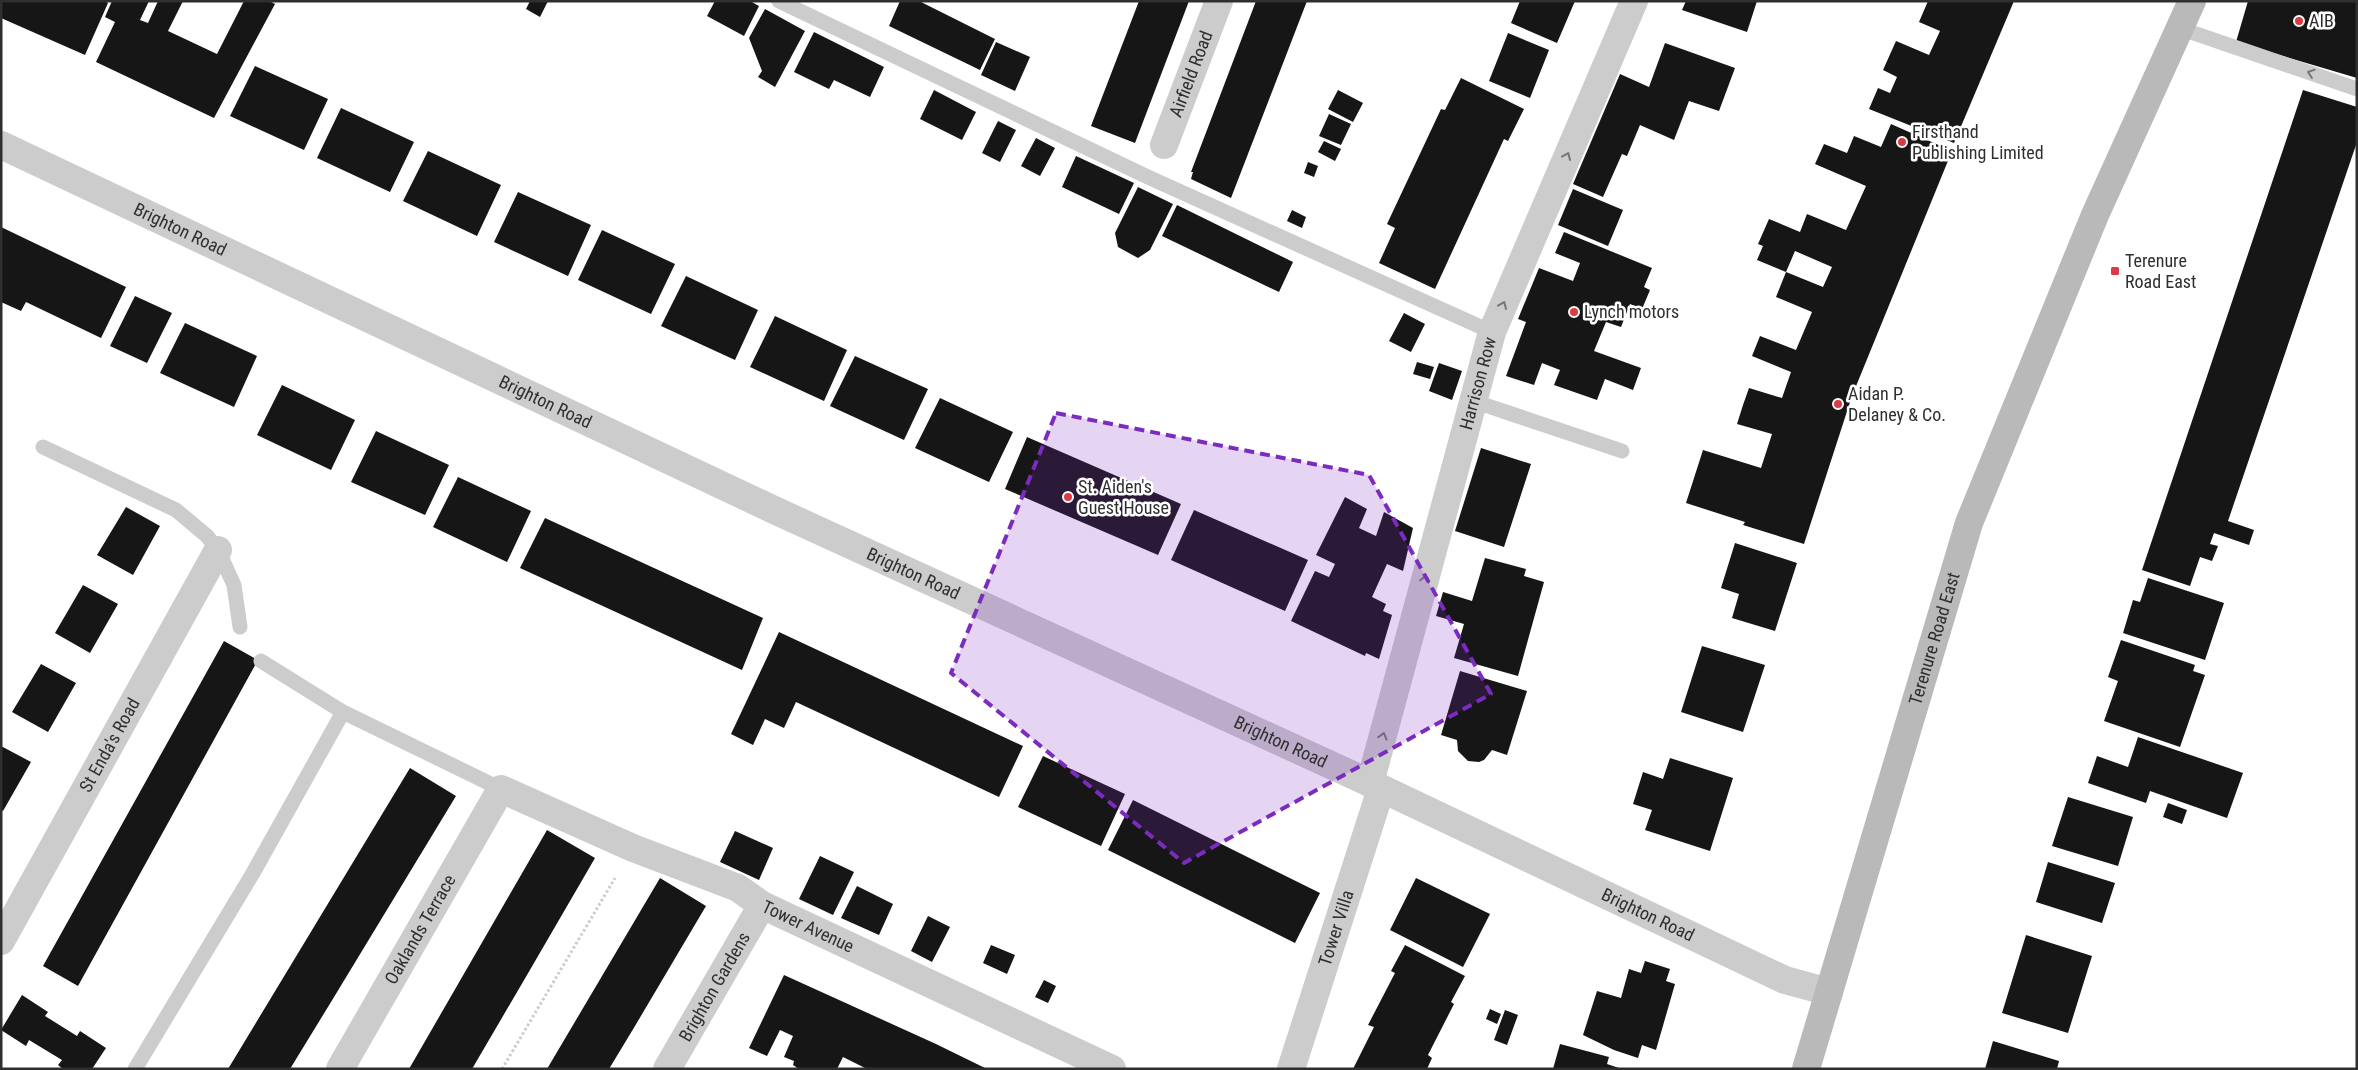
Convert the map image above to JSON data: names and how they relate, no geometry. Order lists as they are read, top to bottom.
{
  "streets": {
    "main road": ["Terenure Road East"],
    "street": [
      "Airfield Road",
      "Brighton Road",
      "Harrison Row",
      "St Enda's Road",
      "Tower Avenue",
      "Oaklands Terrace",
      "Tower Villa",
      "Brighton Gardens"
    ]
  },
  "crossings": [
    ["Brighton Road", "Harrison Row"],
    ["Brighton Road", "Terenure Road East"],
    ["Brighton Road", "Tower Villa"],
    ["Harrison Row", "Tower Villa"],
    ["Tower Avenue", "Oaklands Terrace"],
    ["Tower Avenue", "Brighton Gardens"]
  ],
  "one_way": ["Harrison Row"],
  "places": {
    "other": [
      "AIB",
      "Firsthand Publishing Limited",
      "Lynch motors",
      "Aidan P. Delaney & Co.",
      "St. Aiden's Guest House"
    ],
    "transit": ["Terenure Road East"]
  }
}
